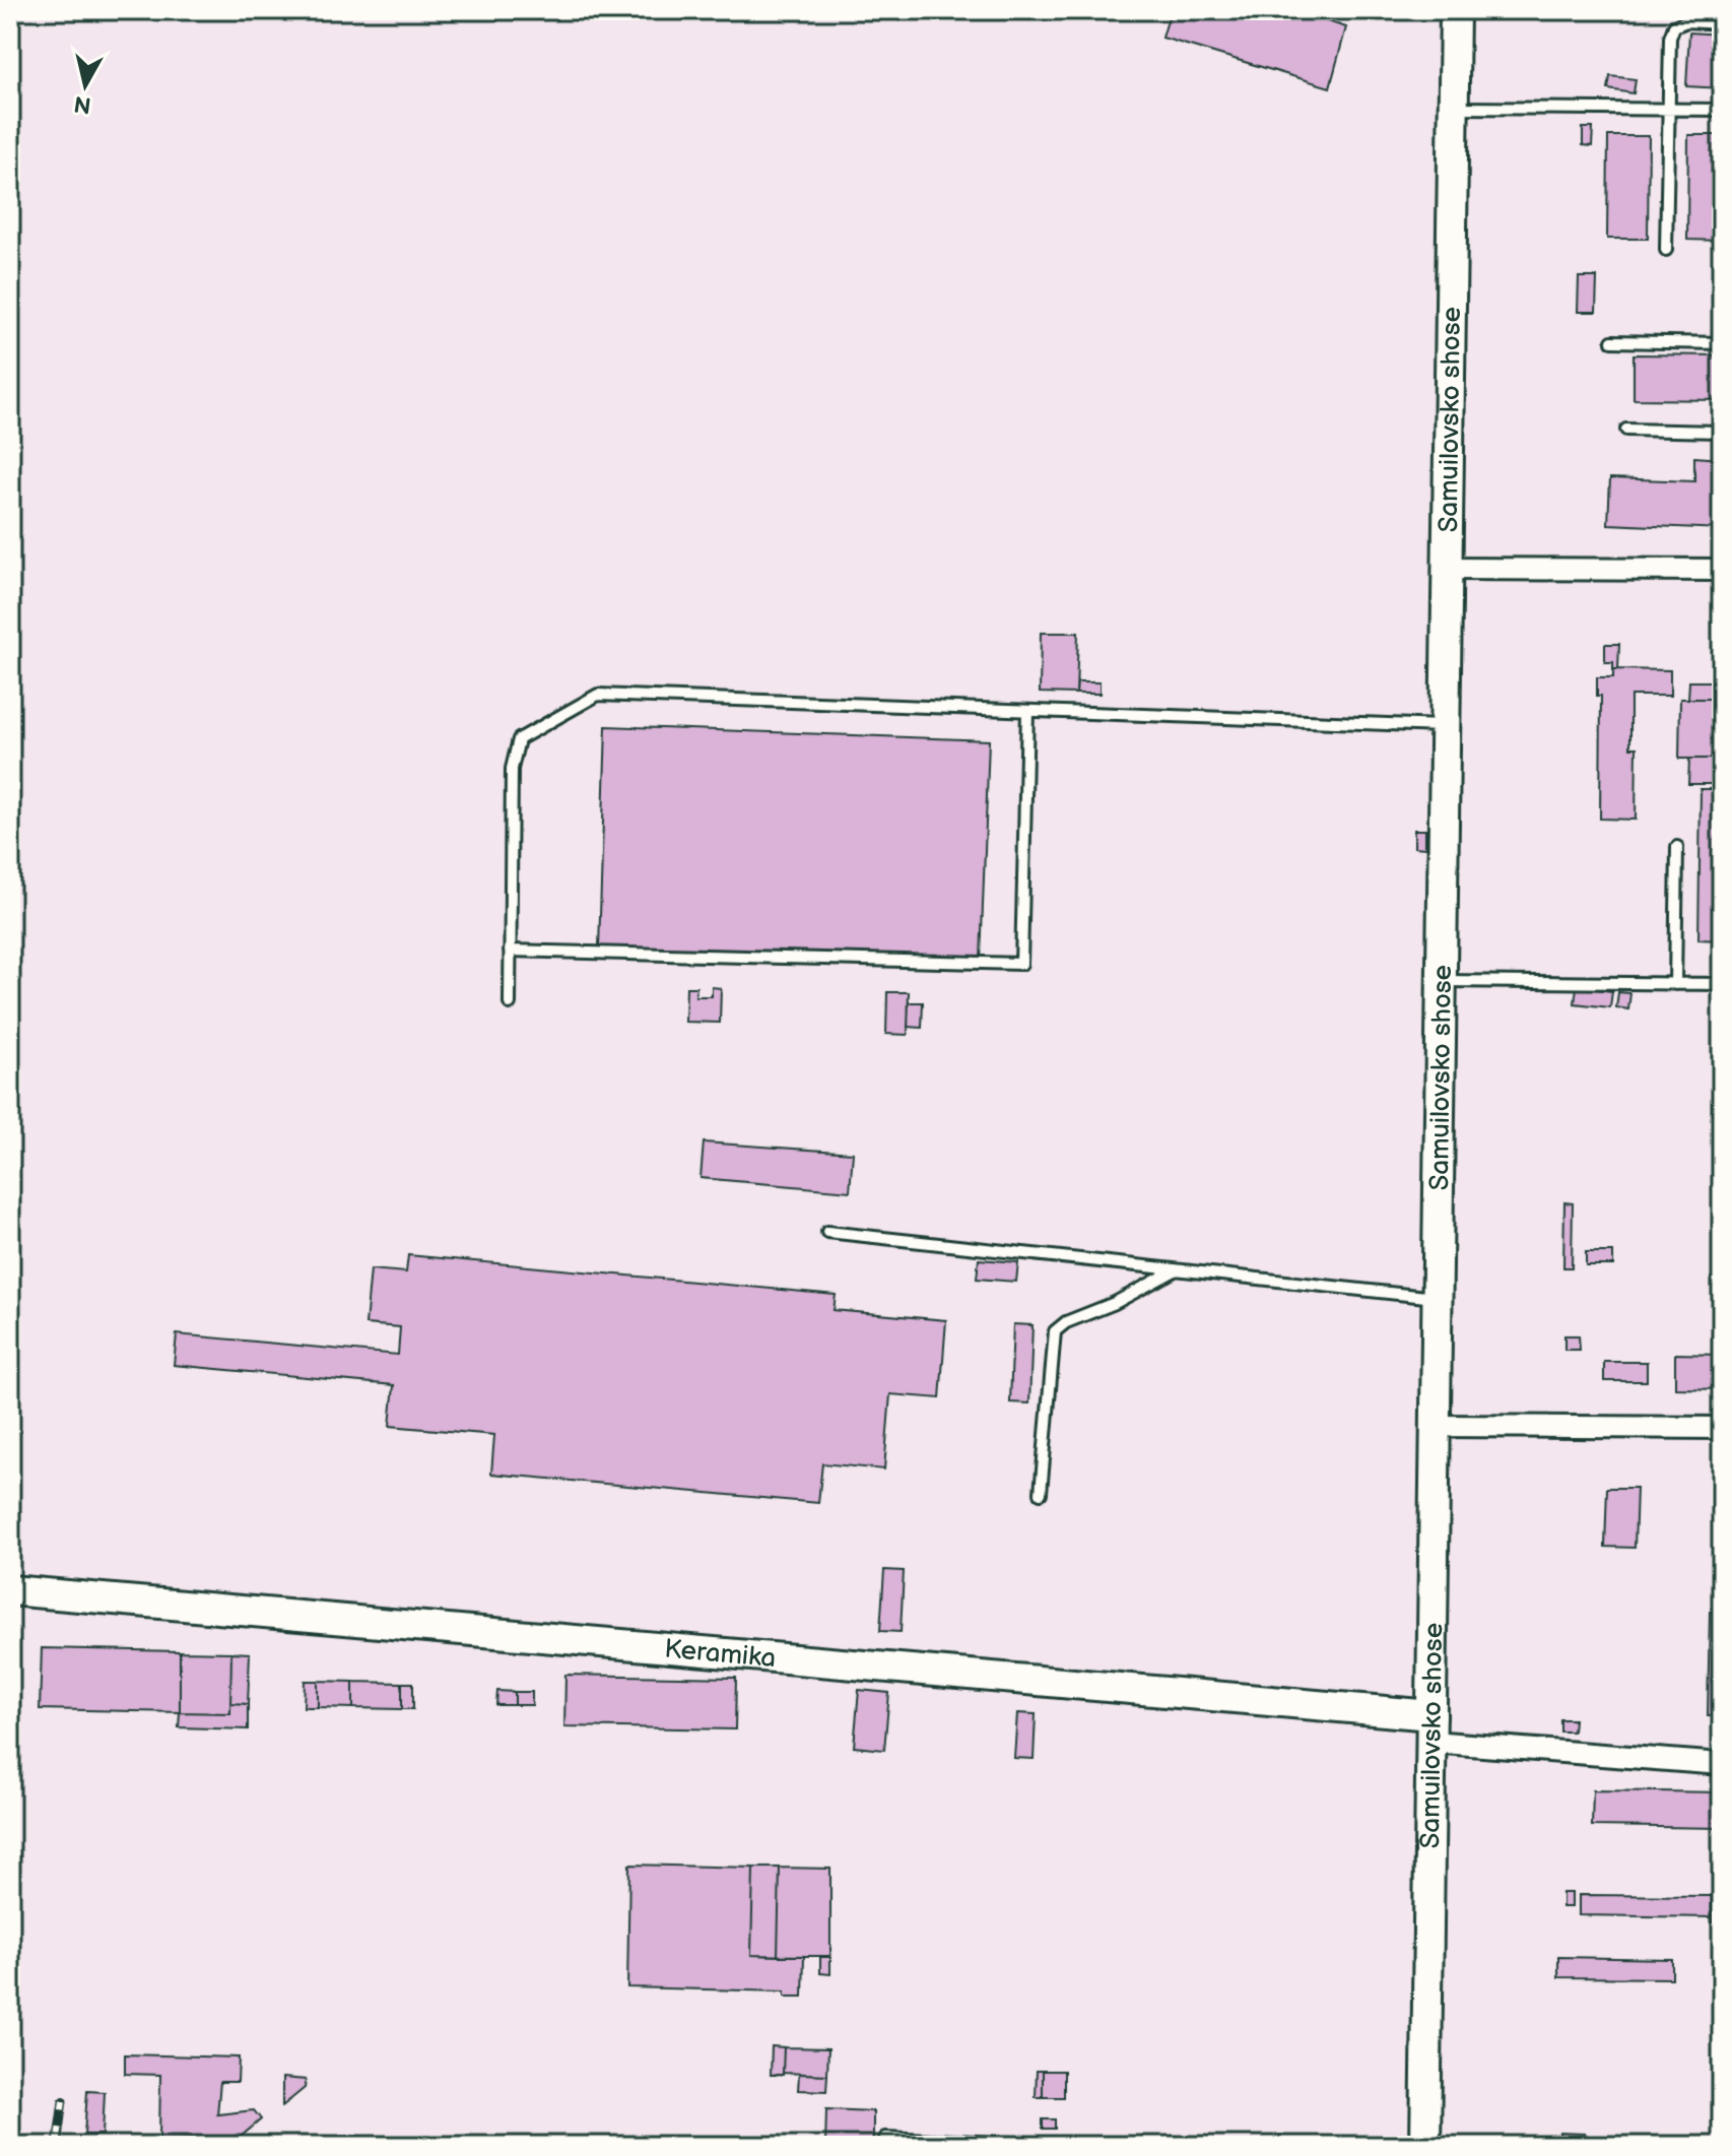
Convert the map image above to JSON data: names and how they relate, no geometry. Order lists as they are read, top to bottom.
{
  "streets": {
    "street": ["Samuilovsko shose", "Keramika"]
  },
  "crossings": [
    ["Samuilovsko shose", "Keramika"]
  ],
  "north": "bottom"
}
